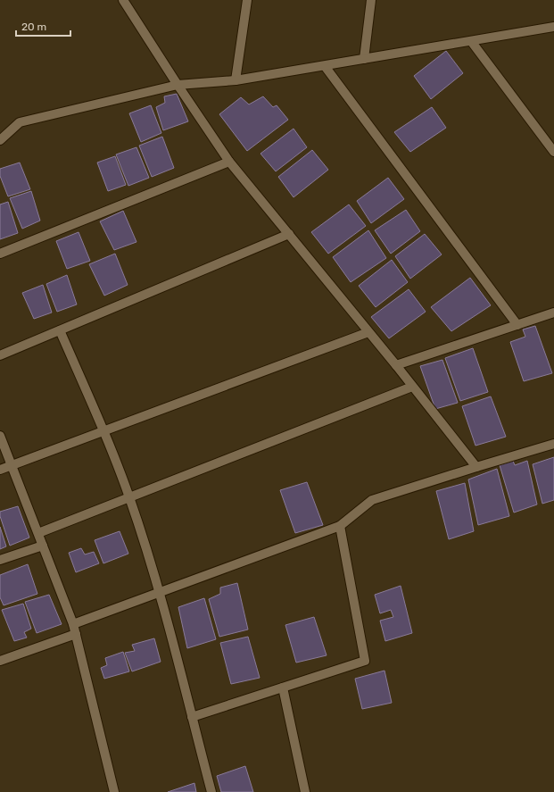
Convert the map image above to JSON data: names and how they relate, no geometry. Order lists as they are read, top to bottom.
{
  "scale_bar": "20 m"
}
